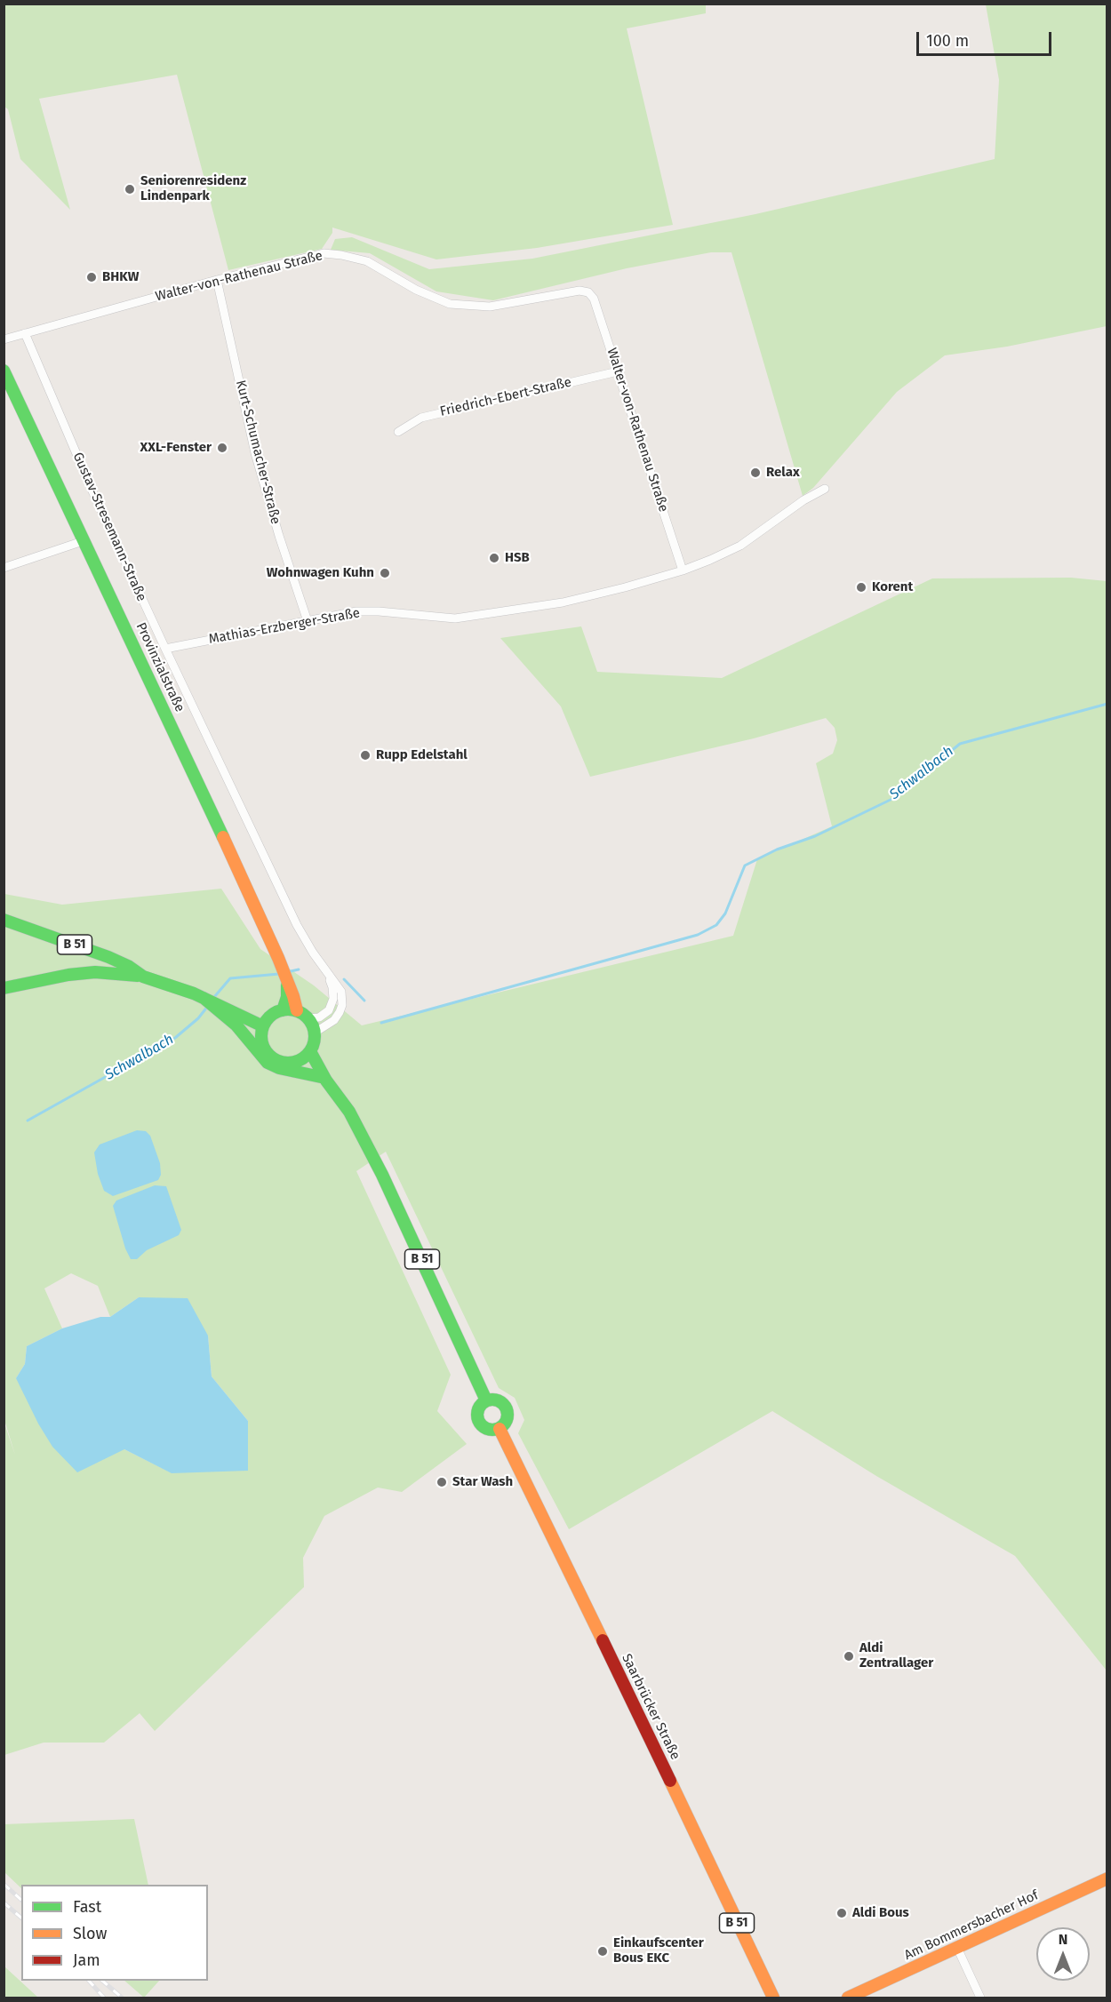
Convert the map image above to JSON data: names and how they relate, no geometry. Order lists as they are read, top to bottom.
{
  "streets": {
    "main road": [
      "Provinzialstraße",
      "B 51",
      "Saarbrücker Straße",
      "Am Bommersbacher Hof"
    ],
    "street": [
      "Walter-von-Rathenau Straße",
      "Friedrich-Ebert-Straße",
      "Kurt-Schumacher-Straße",
      "Gustav-Stresemann-Straße",
      "Mathias-Erzberger-Straße"
    ]
  },
  "crossings": [
    ["Walter-von-Rathenau Straße", "Friedrich-Ebert-Straße"],
    ["Walter-von-Rathenau Straße", "Kurt-Schumacher-Straße"],
    ["Walter-von-Rathenau Straße", "Gustav-Stresemann-Straße"],
    ["Walter-von-Rathenau Straße", "Mathias-Erzberger-Straße"],
    ["Kurt-Schumacher-Straße", "Mathias-Erzberger-Straße"],
    ["Gustav-Stresemann-Straße", "Mathias-Erzberger-Straße"],
    ["Gustav-Stresemann-Straße", "Provinzialstraße"],
    ["Gustav-Stresemann-Straße", "B 51"],
    ["Provinzialstraße", "B 51"],
    ["B 51", "Saarbrücker Straße"]
  ],
  "water": ["Schwalbach"],
  "places": [
    "Seniorenresidenz Lindenpark",
    "BHKW",
    "XXL-Fenster",
    "Relax",
    "HSB",
    "Wohnwagen Kuhn",
    "Korent",
    "Rupp Edelstahl",
    "Star Wash",
    "Aldi Zentrallager",
    "Aldi Bous",
    "Einkaufscenter Bous EKC"
  ],
  "legend": ["Fast", "Slow", "Jam"],
  "scale_bar": "100 m",
  "north": "top"
}
